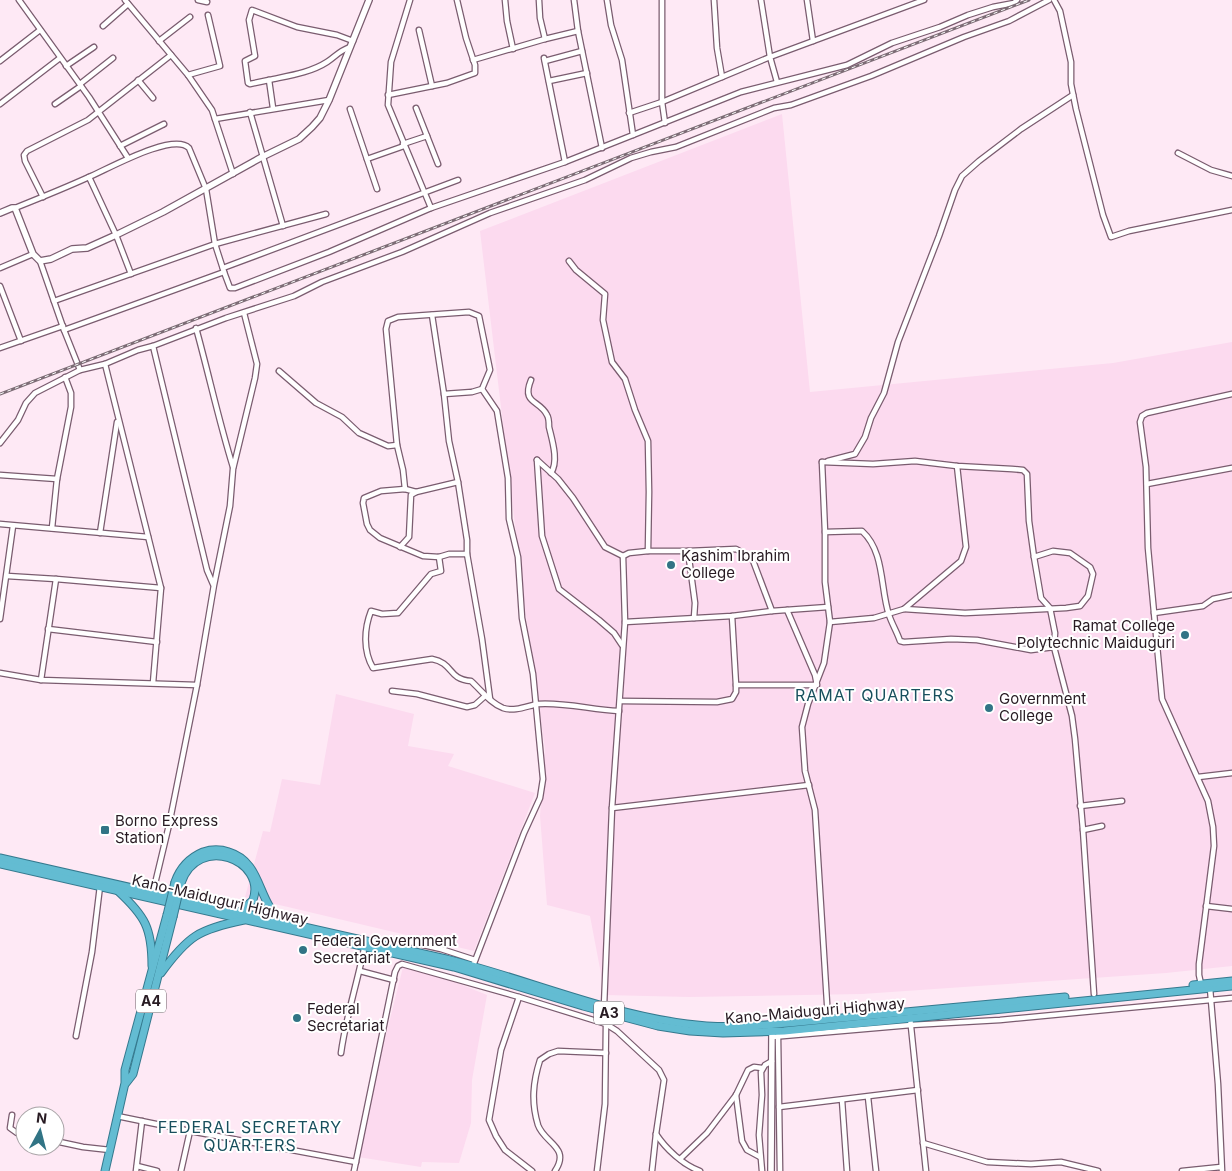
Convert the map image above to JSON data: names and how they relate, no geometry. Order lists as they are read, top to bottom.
{
  "streets": {
    "highway": ["Kano-Maiduguri Highway", "A4", "A3"]
  },
  "crossings": [
    ["Kano-Maiduguri Highway", "A4"]
  ],
  "districts": ["RAMAT QUARTERS", "FEDERAL SECRETARY QUARTERS"],
  "places": {
    "other": [
      "Kashim Ibrahim College",
      "Ramat College Polytechnic Maiduguri",
      "Government College",
      "Federal Government Secretariat",
      "Federal Secretariat"
    ],
    "transit": ["Borno Express Station"]
  },
  "north": "top"
}
